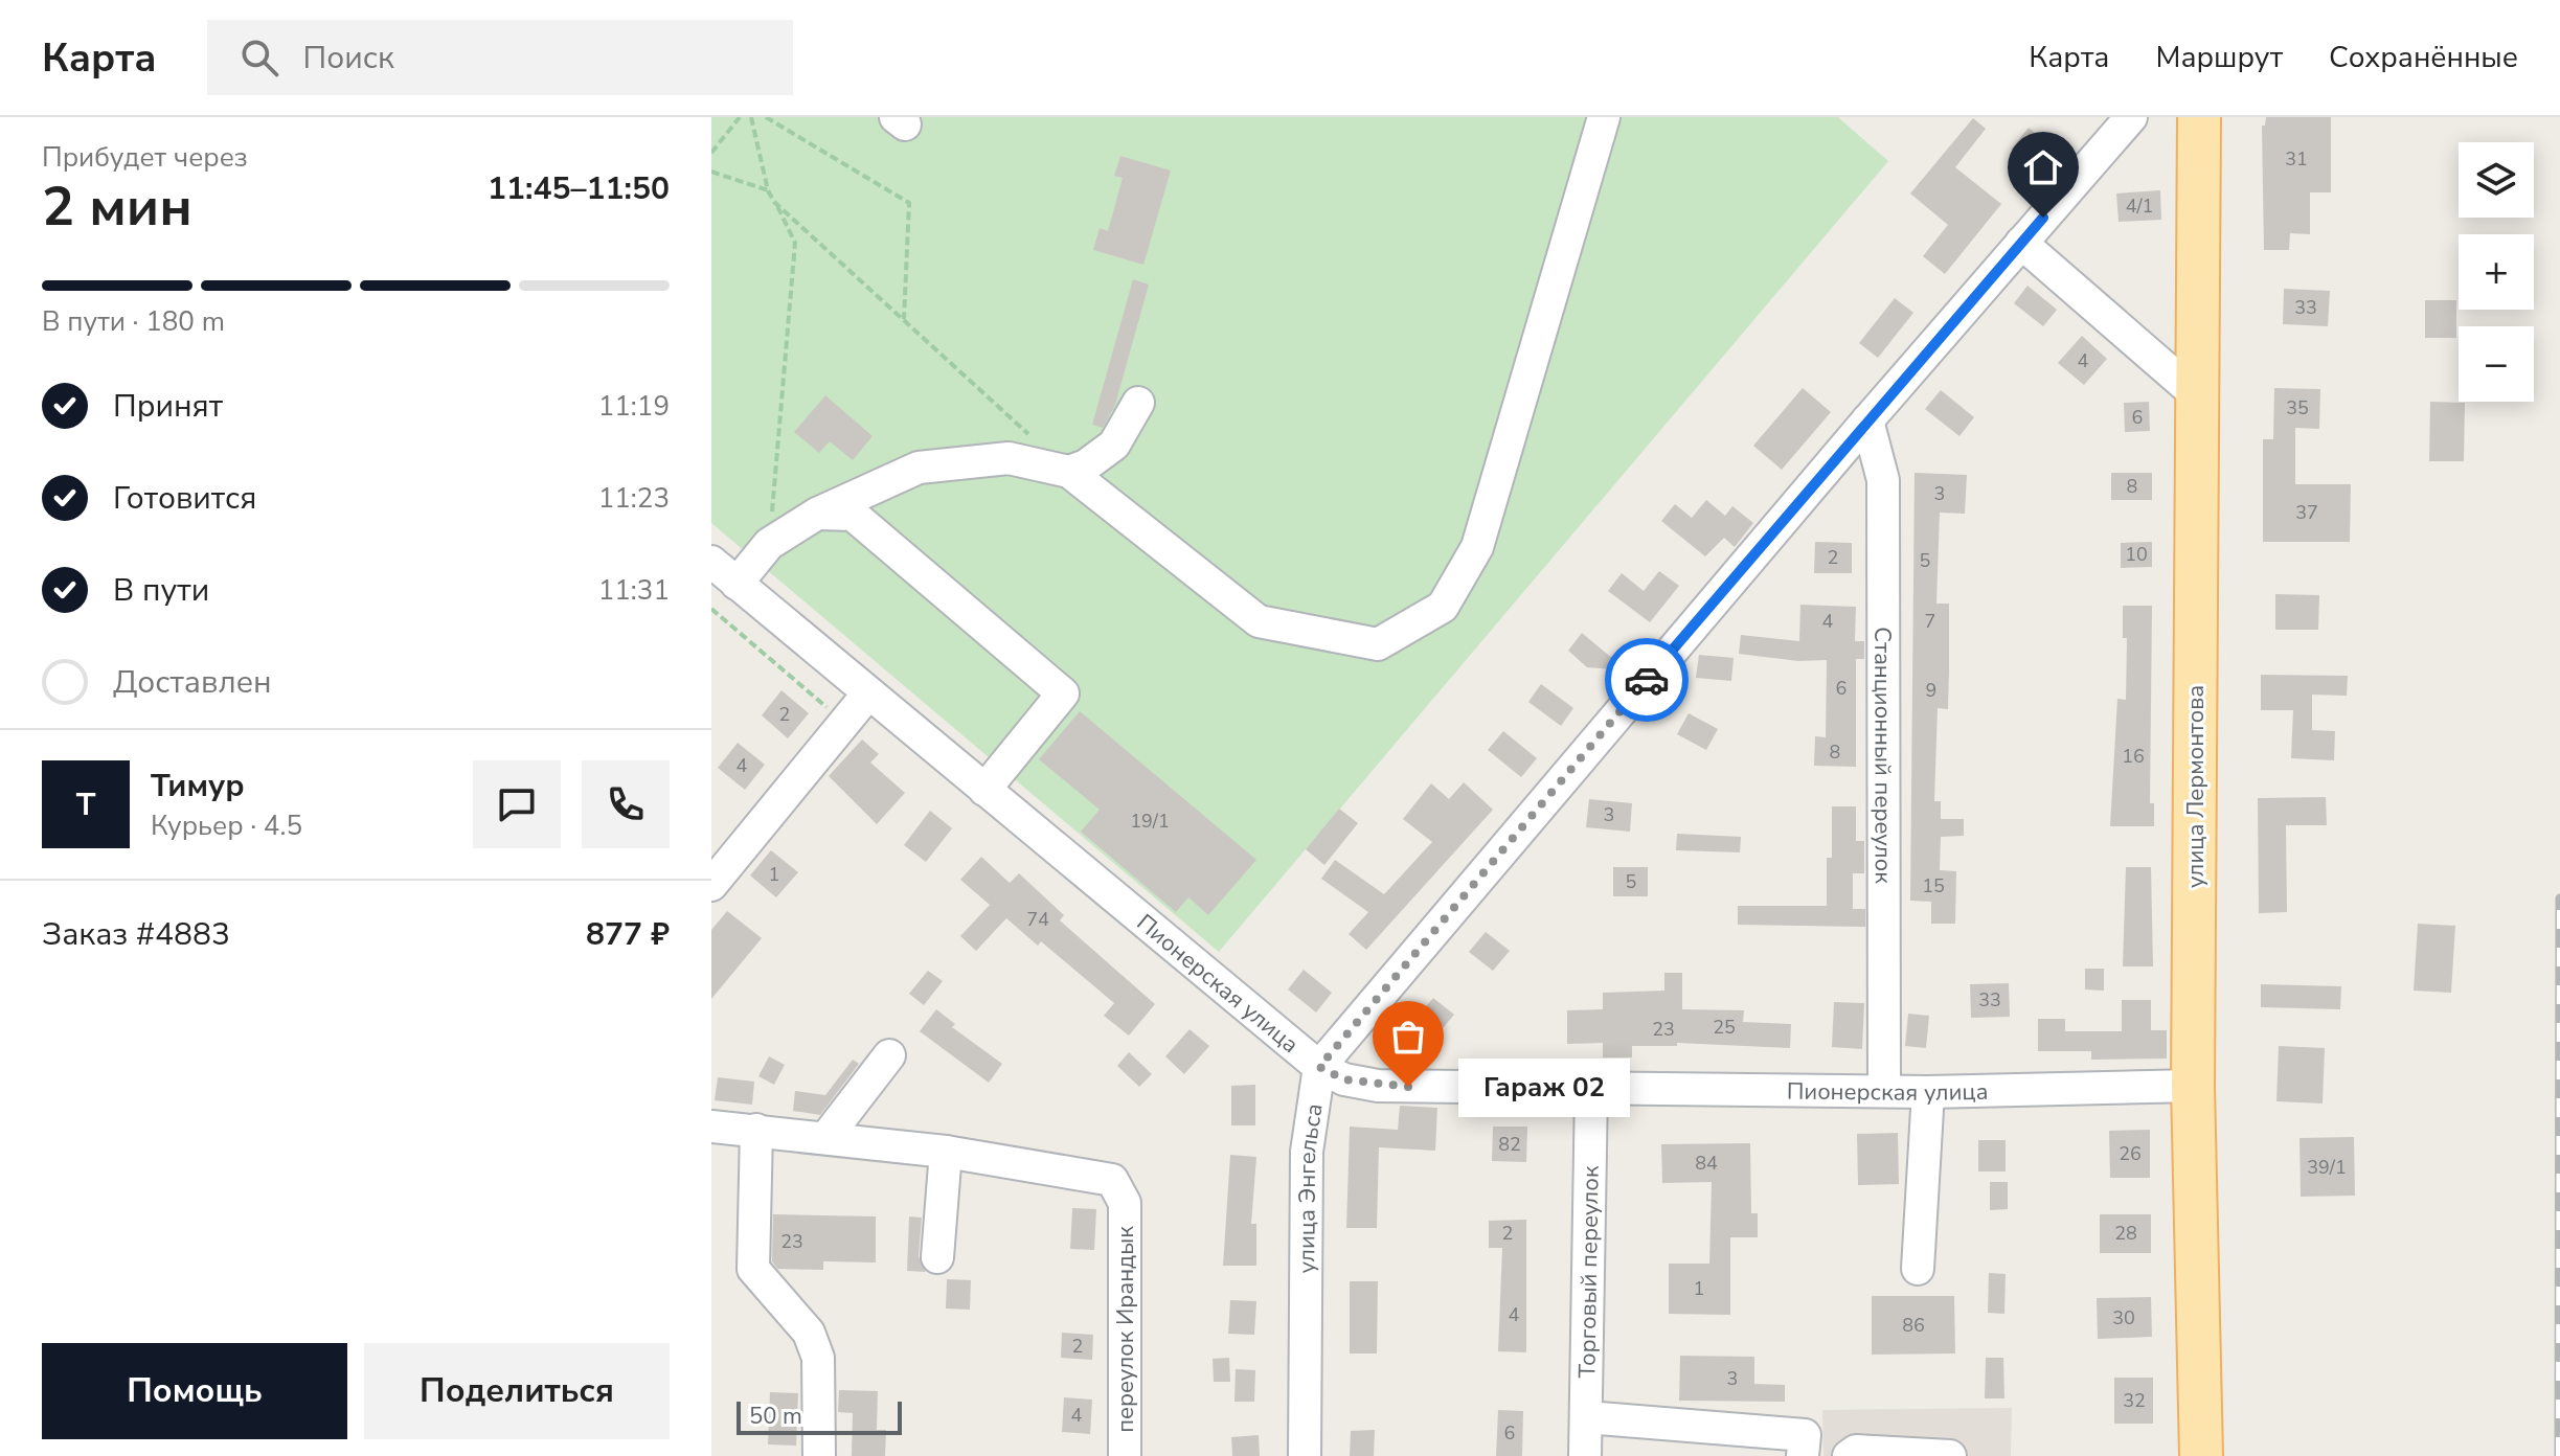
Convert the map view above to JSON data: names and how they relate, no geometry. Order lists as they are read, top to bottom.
{
  "streets": {
    "main road": ["улица Лермонтова"],
    "street": [
      "Станционный переулок",
      "Пионерская улица",
      "улица Энгельса",
      "Торговый переулок",
      "переулок Ирандык"
    ]
  },
  "crossings": [
    ["Станционный переулок", "Пионерская улица"],
    ["улица Лермонтова", "Пионерская улица"],
    ["Пионерская улица", "улица Энгельса"],
    ["Пионерская улица", "Торговый переулок"]
  ],
  "places": ["Гараж 02"],
  "house_numbers": [
    "31",
    "4/1",
    "33",
    "4",
    "35",
    "6",
    "8",
    "3",
    "37",
    "10",
    "2",
    "5",
    "4",
    "7",
    "6",
    "9",
    "2",
    "8",
    "16",
    "4",
    "3",
    "19/1",
    "1",
    "5",
    "15",
    "74",
    "33",
    "25",
    "23",
    "82",
    "26",
    "84",
    "39/1",
    "2",
    "28",
    "23",
    "1",
    "4",
    "30",
    "86",
    "2",
    "3",
    "32",
    "4",
    "6"
  ],
  "scale_bar": "50 m",
  "page": {
    "header": "Карта",
    "search": "Поиск",
    "nav": ["Карта", "Маршрут", "Сохранённые"],
    "heading": ["2 мин", "Прибудет через", "11:45–11:50"],
    "panel": [
      "Тимур",
      "Курьер · 4.5",
      "Заказ #4883",
      "877 ₽"
    ],
    "map_buttons": ["+", "−"],
    "bar": "В пути · 180 m",
    "list": [
      ["Принят", "11:19"],
      ["Готовится", "11:23"],
      ["В пути", "11:31"],
      "Доставлен"
    ],
    "round": "Т",
    "bubble": "Гараж 02",
    "buttons": ["Помощь", "Поделиться"],
    "scale": "50 m"
  }
}
